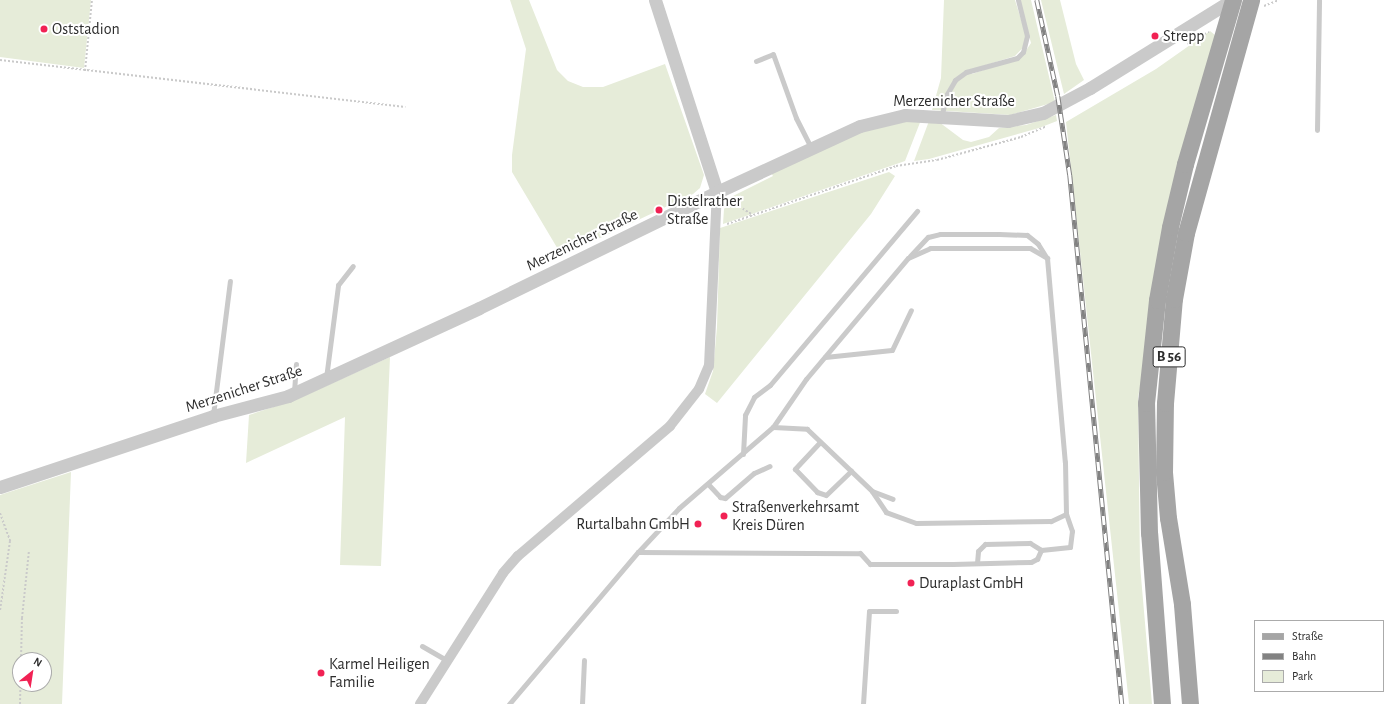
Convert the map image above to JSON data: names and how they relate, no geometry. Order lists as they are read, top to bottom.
{
  "streets": {
    "main road": ["B 56"],
    "street": ["Merzenicher Straße"]
  },
  "crossings": [
    ["Merzenicher Straße", "B 56"]
  ],
  "places": [
    "Oststadion",
    "Strepp",
    "Distelrather Straße",
    "Straßenverkehrsamt Kreis Düren",
    "Rurtalbahn GmbH",
    "Duraplast GmbH",
    "Karmel Heiligen Familie"
  ],
  "legend": ["Straße", "Bahn", "Park"],
  "north": "top right"
}
